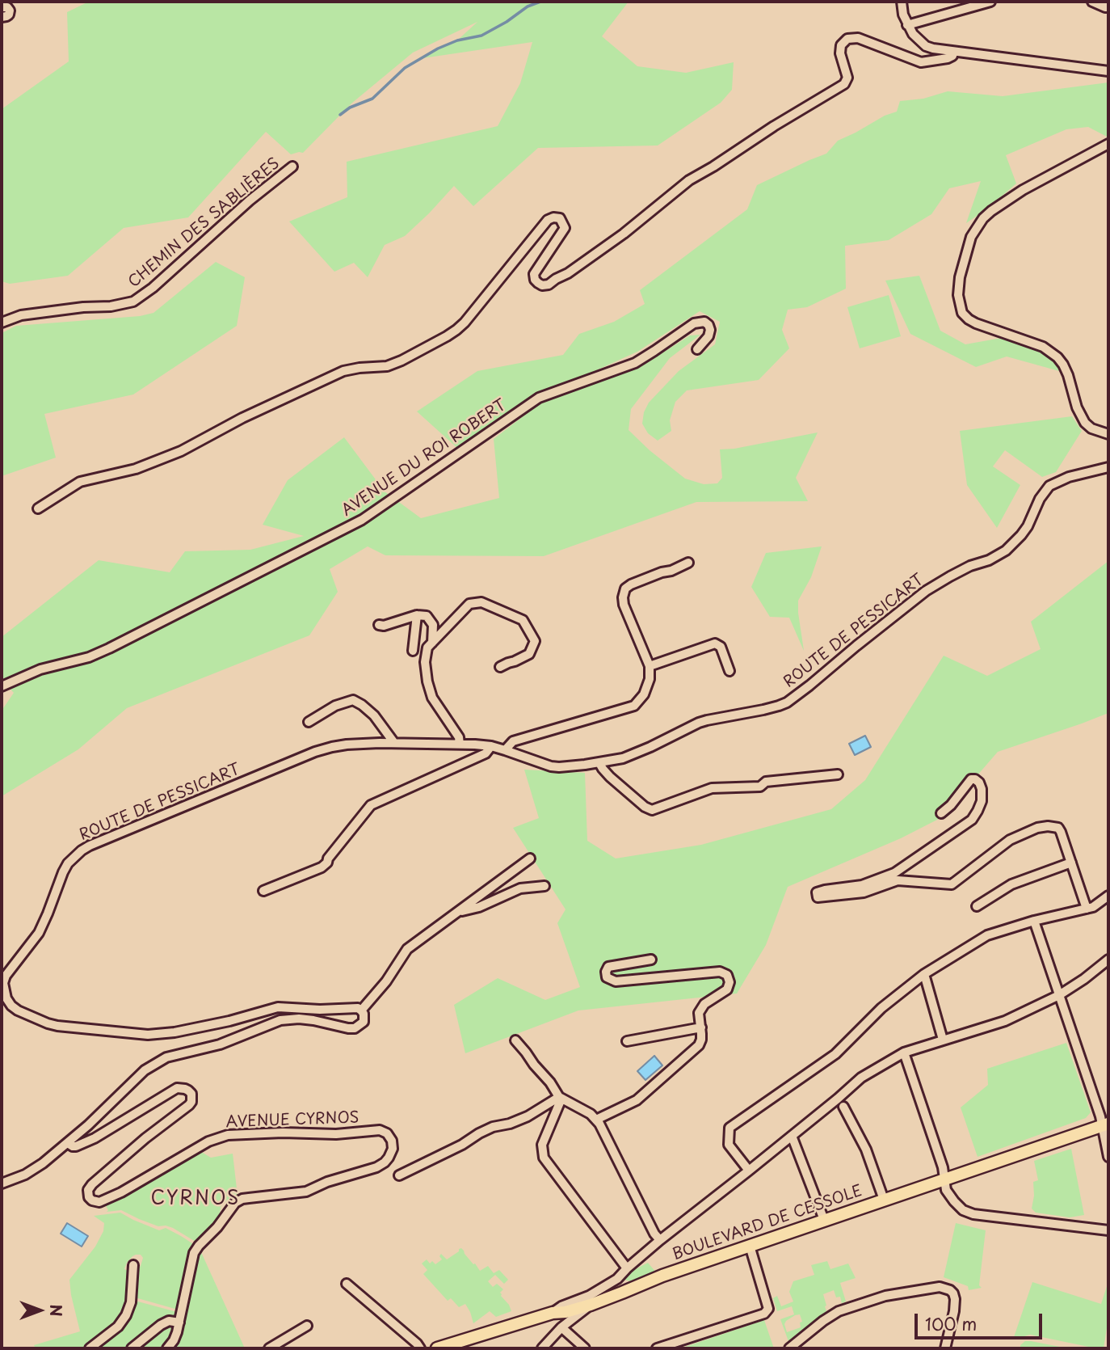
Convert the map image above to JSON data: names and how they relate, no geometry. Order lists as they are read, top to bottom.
{
  "streets": {
    "main road": ["BOULEVARD DE CESSOLE"],
    "street": [
      "CHEMIN DES SABLIÈRES",
      "AVENUE DU ROI ROBERT",
      "ROUTE DE PESSICART",
      "AVENUE CYRNOS"
    ]
  },
  "districts": ["CYRNOS"],
  "scale_bar": "100 m",
  "north": "right"
}
